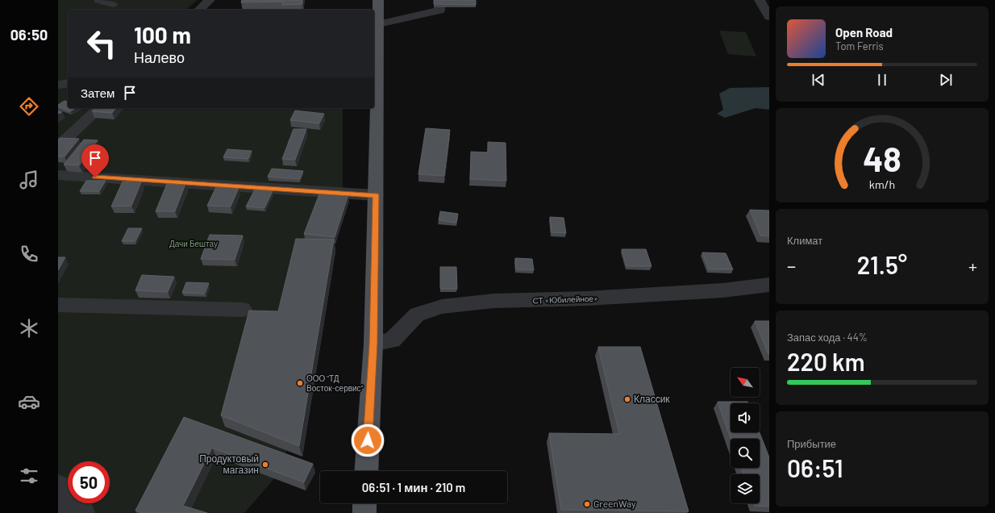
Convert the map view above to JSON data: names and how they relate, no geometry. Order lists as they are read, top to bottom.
{
  "streets": {
    "street": ["СТ «Юбилейное»"]
  },
  "parks": ["Дачи Бештау"],
  "places": [
    "ООО \"ТД Восток-сервис\"",
    "Классик",
    "Продуктовый магазин",
    "GreenWay"
  ],
  "north": "top left",
  "page": {
    "tabs": "06:50",
    "turn": ["100 m", "Налево"],
    "song": ["Open Road", "Tom Ferris"],
    "then": "Затем",
    "tile": [
      "Климат",
      ["Запас хода · 44%", "220 km"],
      ["Прибытие", "06:51"]
    ],
    "heat": ["−", "21.5°", "+"],
    "limit": "50",
    "trip": "06:51 · 1 мин · 210 m",
    "gauge": ["48", "km/h"]
  }
}
